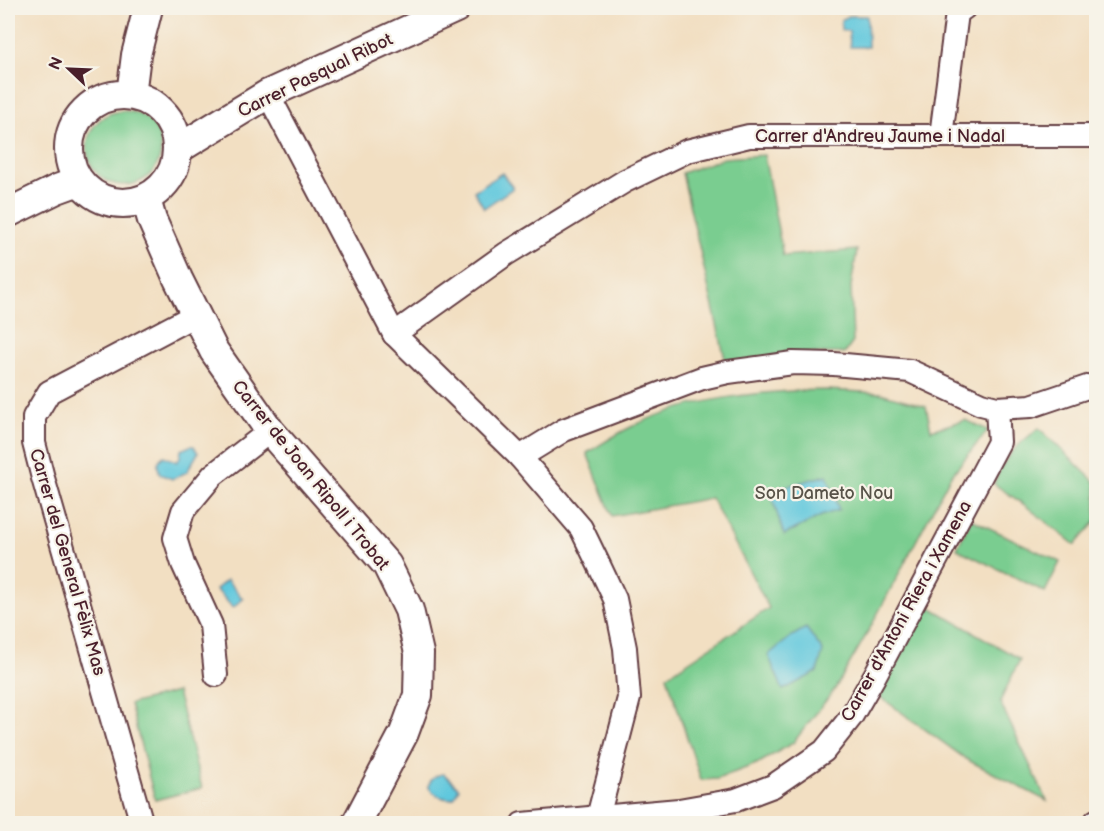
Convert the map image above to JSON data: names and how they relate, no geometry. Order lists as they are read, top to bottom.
{
  "streets": {
    "street": [
      "Carrer Pasqual Ribot",
      "Carrer d'Andreu Jaume i Nadal",
      "Carrer de Joan Ripoll i Trobat",
      "Carrer del General Fèlix Mas",
      "Carrer d'Antoni Riera i Xamena"
    ]
  },
  "crossings": [
    ["Carrer Pasqual Ribot", "Carrer de Joan Ripoll i Trobat"],
    ["Carrer de Joan Ripoll i Trobat", "Carrer del General Fèlix Mas"]
  ],
  "parks": ["Son Dameto Nou"],
  "north": "top left"
}
